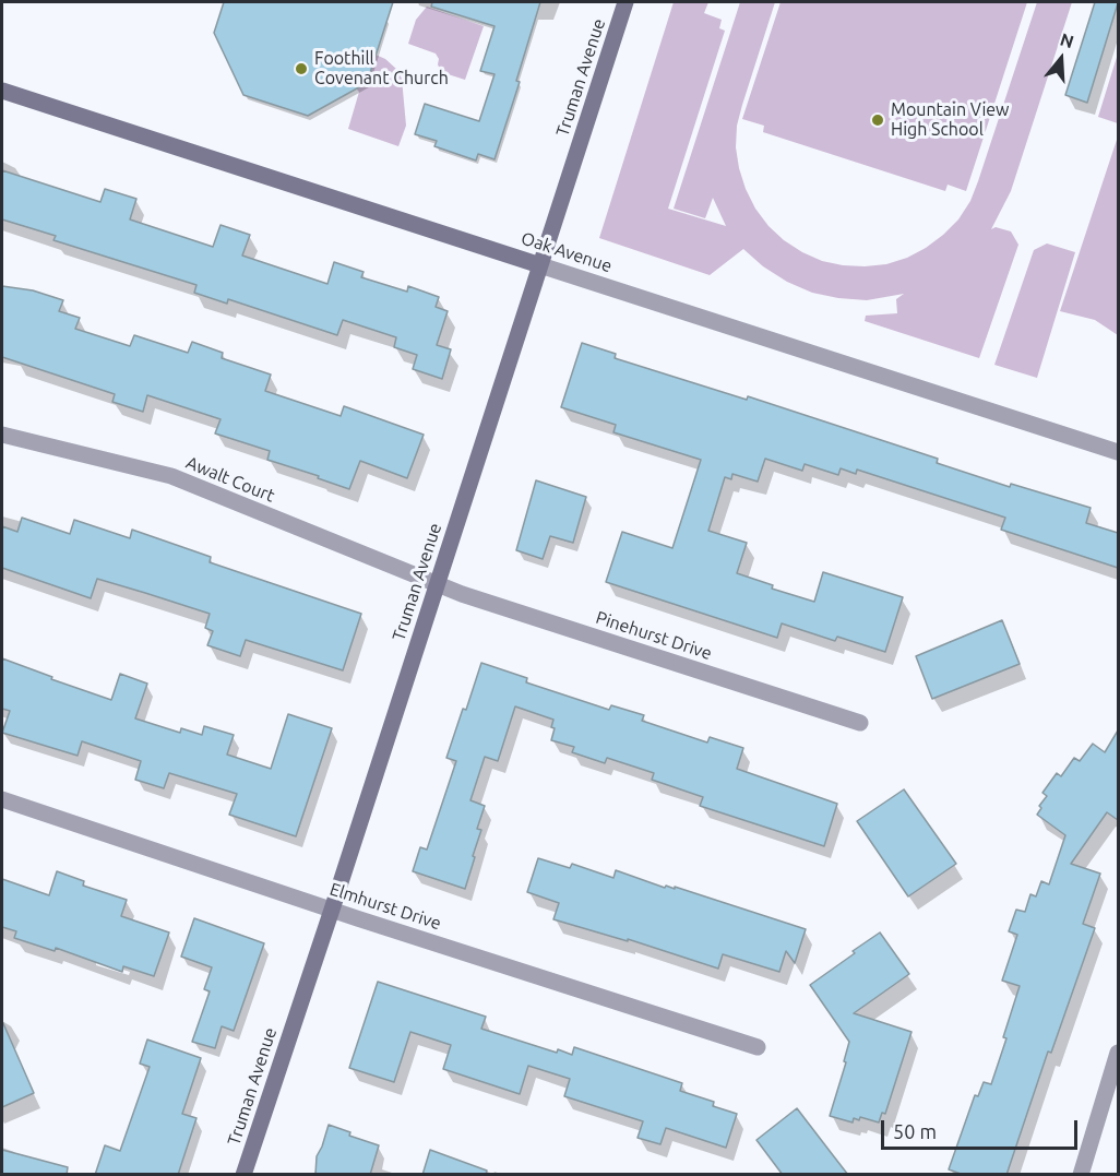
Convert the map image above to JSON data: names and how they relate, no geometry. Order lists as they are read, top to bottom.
{
  "streets": {
    "street": [
      "Truman Avenue",
      "Oak Avenue",
      "Awalt Court",
      "Pinehurst Drive",
      "Elmhurst Drive"
    ]
  },
  "crossings": [
    ["Truman Avenue", "Oak Avenue"],
    ["Truman Avenue", "Awalt Court"],
    ["Truman Avenue", "Pinehurst Drive"],
    ["Truman Avenue", "Elmhurst Drive"],
    ["Awalt Court", "Pinehurst Drive"]
  ],
  "places": ["Foothill Covenant Church", "Mountain View High School"],
  "scale_bar": "50 m",
  "north": "top"
}
